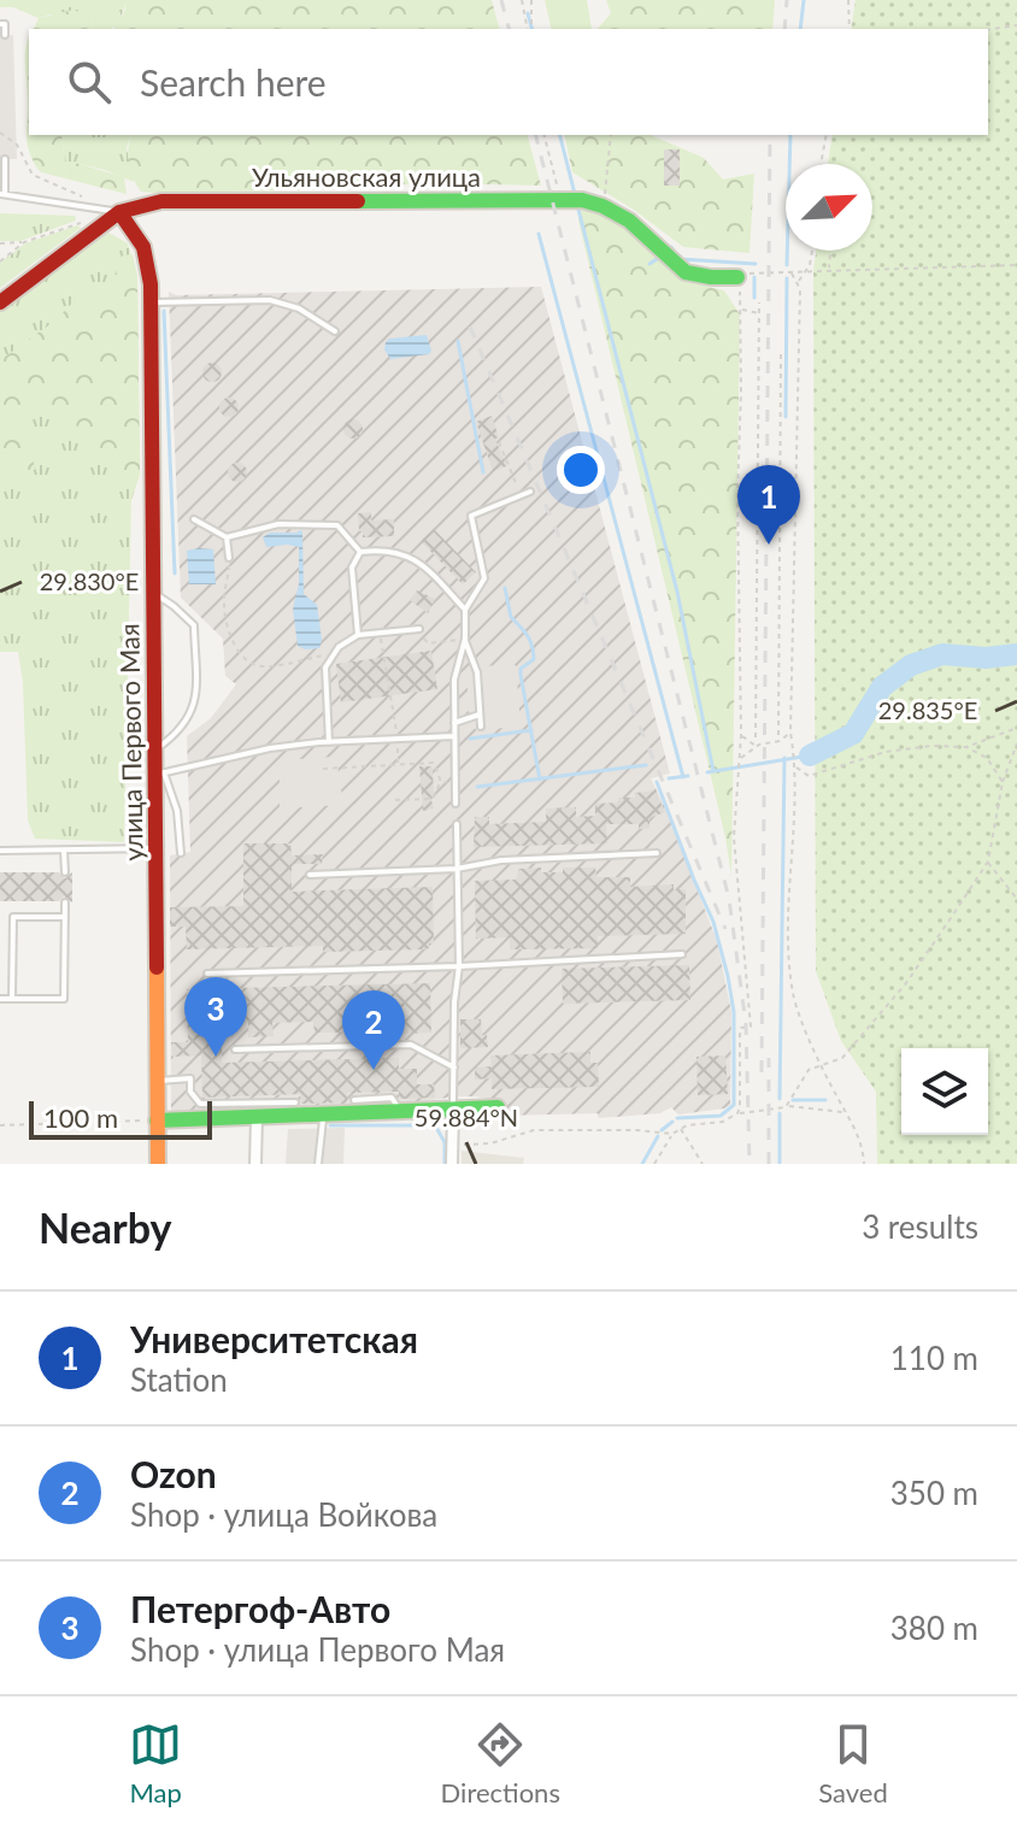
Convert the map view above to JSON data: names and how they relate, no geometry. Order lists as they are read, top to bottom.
{
  "streets": {
    "street": ["Ульяновская улица", "улица Первого Мая"]
  },
  "crossings": [
    ["Ульяновская улица", "улица Первого Мая"]
  ],
  "scale_bar": "100 m",
  "north": "top right",
  "page": {
    "search": "Search here",
    "pins": ["1", "3", "2"],
    "scale": "100 m",
    "heading": ["Nearby", "3 results"],
    "list": [
      {
        "mark": "1",
        "name": "Университетская",
        "note": "Station",
        "value": "110 m"
      },
      {
        "mark": "2",
        "name": "Ozon",
        "note": "Shop · улица Войкова",
        "value": "350 m"
      },
      {
        "mark": "3",
        "name": "Петергоф-Авто",
        "note": "Shop · улица Первого Мая",
        "value": "380 m"
      }
    ],
    "nav": ["Map", "Directions", "Saved"]
  },
  "coordinates": ["29.830°E", "29.835°E", "59.884°N"]
}
